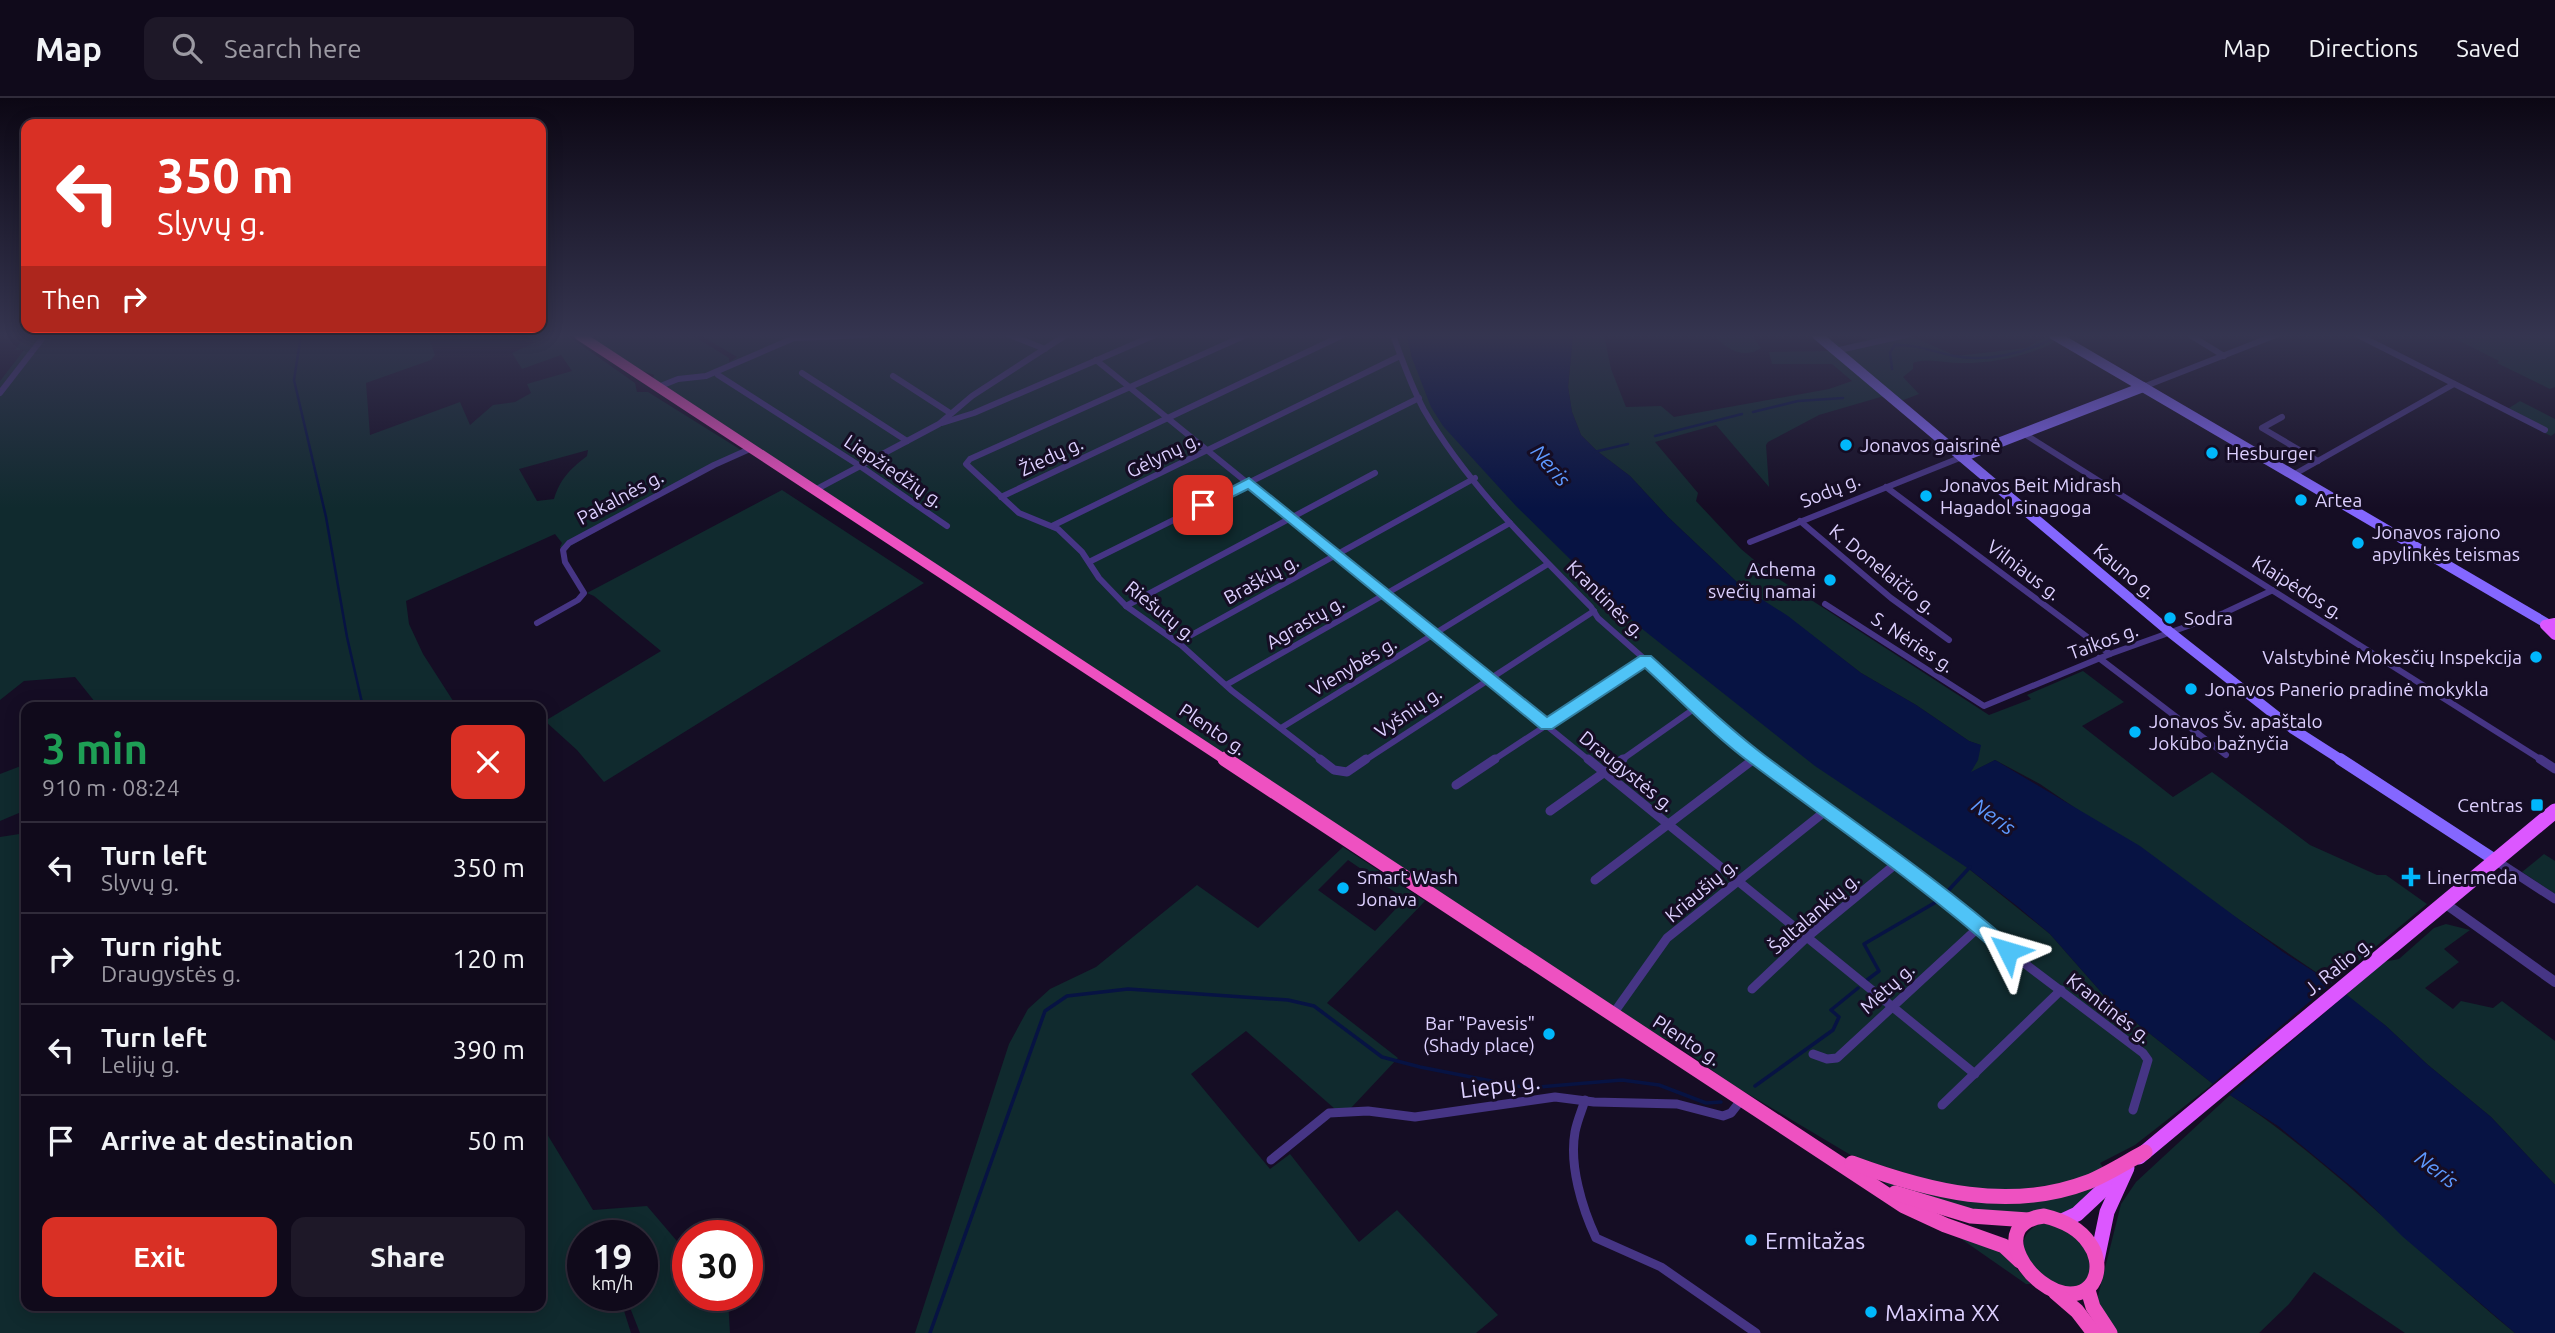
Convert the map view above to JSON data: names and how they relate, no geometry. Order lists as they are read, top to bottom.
{
  "streets": {
    "highway": ["Plento g."],
    "main road": ["Sodų g.", "Kauno g.", "J. Ralio g."],
    "street": [
      "Gėlynų g.",
      "Žiedų g.",
      "Liepžiedžių g.",
      "Pakalnės g.",
      "K. Donelaičio g.",
      "Vilniaus g.",
      "Braškių g.",
      "Klaipėdos g.",
      "Krantinės g.",
      "Riešutų g.",
      "Agrastų g.",
      "Taikos g.",
      "S. Nėries g.",
      "Vienybės g.",
      "Vyšnių g.",
      "Draugystės g.",
      "Kriaušių g.",
      "Šaltalankių g.",
      "Mėtų g.",
      "Liepų g."
    ]
  },
  "crossings": [
    ["Gėlynų g.", "Riešutų g."],
    ["Gėlynų g.", "Draugystės g."],
    ["Žiedų g.", "Riešutų g."],
    ["Žiedų g.", "Draugystės g."],
    ["Sodų g.", "K. Donelaičio g."],
    ["Sodų g.", "Vilniaus g."],
    ["Sodų g.", "Kauno g."],
    ["Sodų g.", "Klaipėdos g."],
    ["Pakalnės g.", "Plento g."],
    ["Vilniaus g.", "Taikos g."],
    ["Kauno g.", "Taikos g."],
    ["Kauno g.", "J. Ralio g."],
    ["Braškių g.", "Krantinės g."],
    ["Braškių g.", "Riešutų g."],
    ["Braškių g.", "Draugystės g."],
    ["Klaipėdos g.", "Taikos g."],
    ["Krantinės g.", "Agrastų g."],
    ["Krantinės g.", "Vienybės g."],
    ["Krantinės g.", "Vyšnių g."],
    ["Krantinės g.", "Kriaušių g."],
    ["Krantinės g.", "Šaltalankių g."],
    ["Krantinės g.", "Mėtų g."],
    ["Riešutų g.", "Agrastų g."],
    ["Riešutų g.", "Vienybės g."],
    ["Riešutų g.", "Vyšnių g."],
    ["Agrastų g.", "Draugystės g."],
    ["Taikos g.", "S. Nėries g."],
    ["Vienybės g.", "Draugystės g."],
    ["Vyšnių g.", "Draugystės g."],
    ["Plento g.", "Kriaušių g."],
    ["Plento g.", "Liepų g."],
    ["Draugystės g.", "Kriaušių g."],
    ["Draugystės g.", "Šaltalankių g."],
    ["Draugystės g.", "Mėtų g."]
  ],
  "water": ["Neris"],
  "places": {
    "other": [
      "Jonavos gaisrinė",
      "Hesburger",
      "Jonavos Beit Midrash Hagadol sinagoga",
      "Artea",
      "Jonavos rajono apylinkės teismas",
      "Achema svečių namai",
      "Sodra",
      "Valstybinė Mokesčių Inspekcija",
      "Jonavos Panerio pradinė mokykla",
      "Jonavos Šv. apaštalo Jokūbo bažnyčia",
      "Smart Wash Jonava",
      "Bar \"Pavesis\" (Shady place)",
      "Ermitažas",
      "Maxima XX"
    ],
    "transit": ["Centras"],
    "health": ["Linermeda"]
  },
  "page": {
    "header": "Map",
    "search": "Search here",
    "nav": ["Map", "Directions", "Saved"],
    "turn": ["350 m", "Slyvų g."],
    "then": "Then",
    "heading": ["3 min", "910 m · 08:24"],
    "list": [
      {
        "name": "Turn left",
        "note": "Slyvų g.",
        "value": "350 m"
      },
      {
        "name": "Turn right",
        "note": "Draugystės g.",
        "value": "120 m"
      },
      {
        "name": "Turn left",
        "note": "Lelijų g.",
        "value": "390 m"
      },
      {
        "name": "Arrive at destination",
        "value": "50 m"
      }
    ],
    "buttons": ["Exit", "Share"],
    "speed": "19 km/h",
    "limit": "30"
  }
}
